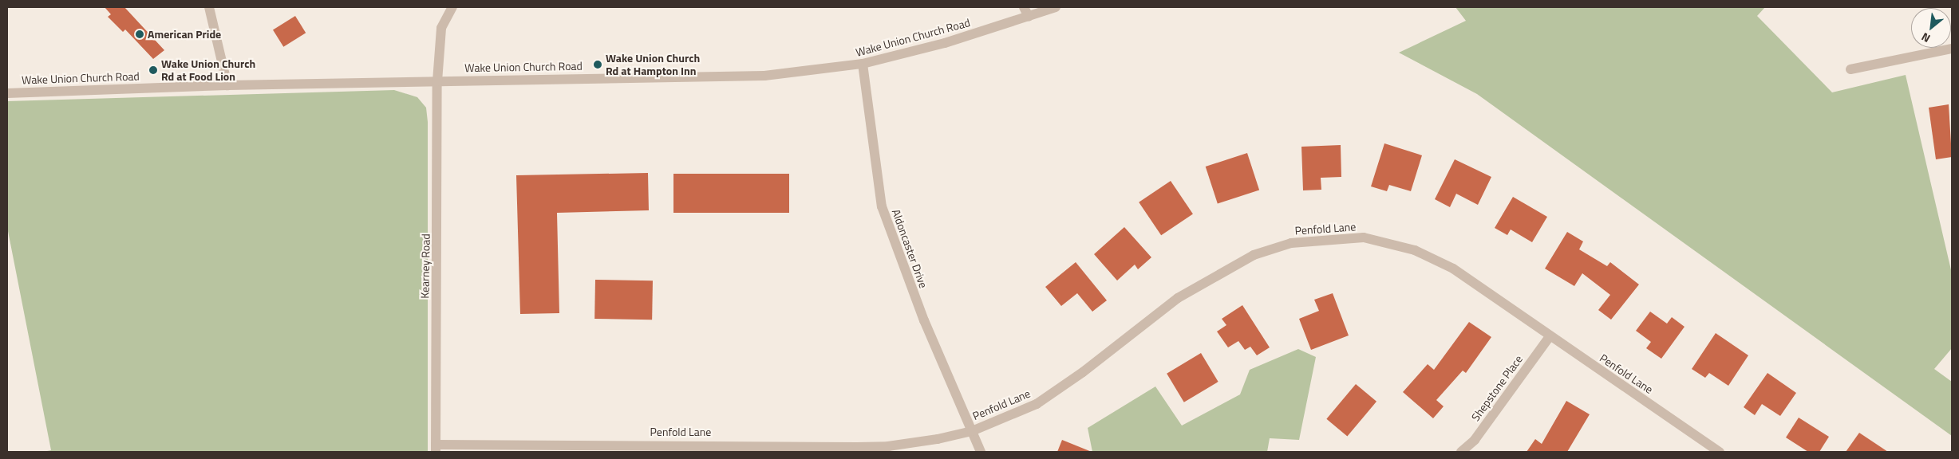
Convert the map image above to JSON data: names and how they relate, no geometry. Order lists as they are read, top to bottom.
{
  "streets": {
    "street": [
      "Wake Union Church Road",
      "Penfold Lane",
      "Aldoncaster Drive",
      "Kearney Road",
      "Shepstone Place"
    ]
  },
  "crossings": [
    ["Wake Union Church Road", "Aldoncaster Drive"],
    ["Wake Union Church Road", "Kearney Road"],
    ["Penfold Lane", "Aldoncaster Drive"],
    ["Penfold Lane", "Kearney Road"],
    ["Penfold Lane", "Shepstone Place"]
  ],
  "places": ["American Pride", "Wake Union Church Rd at Hampton Inn", "Wake Union Church Rd at Food Lion"],
  "north": "bottom left"
}
